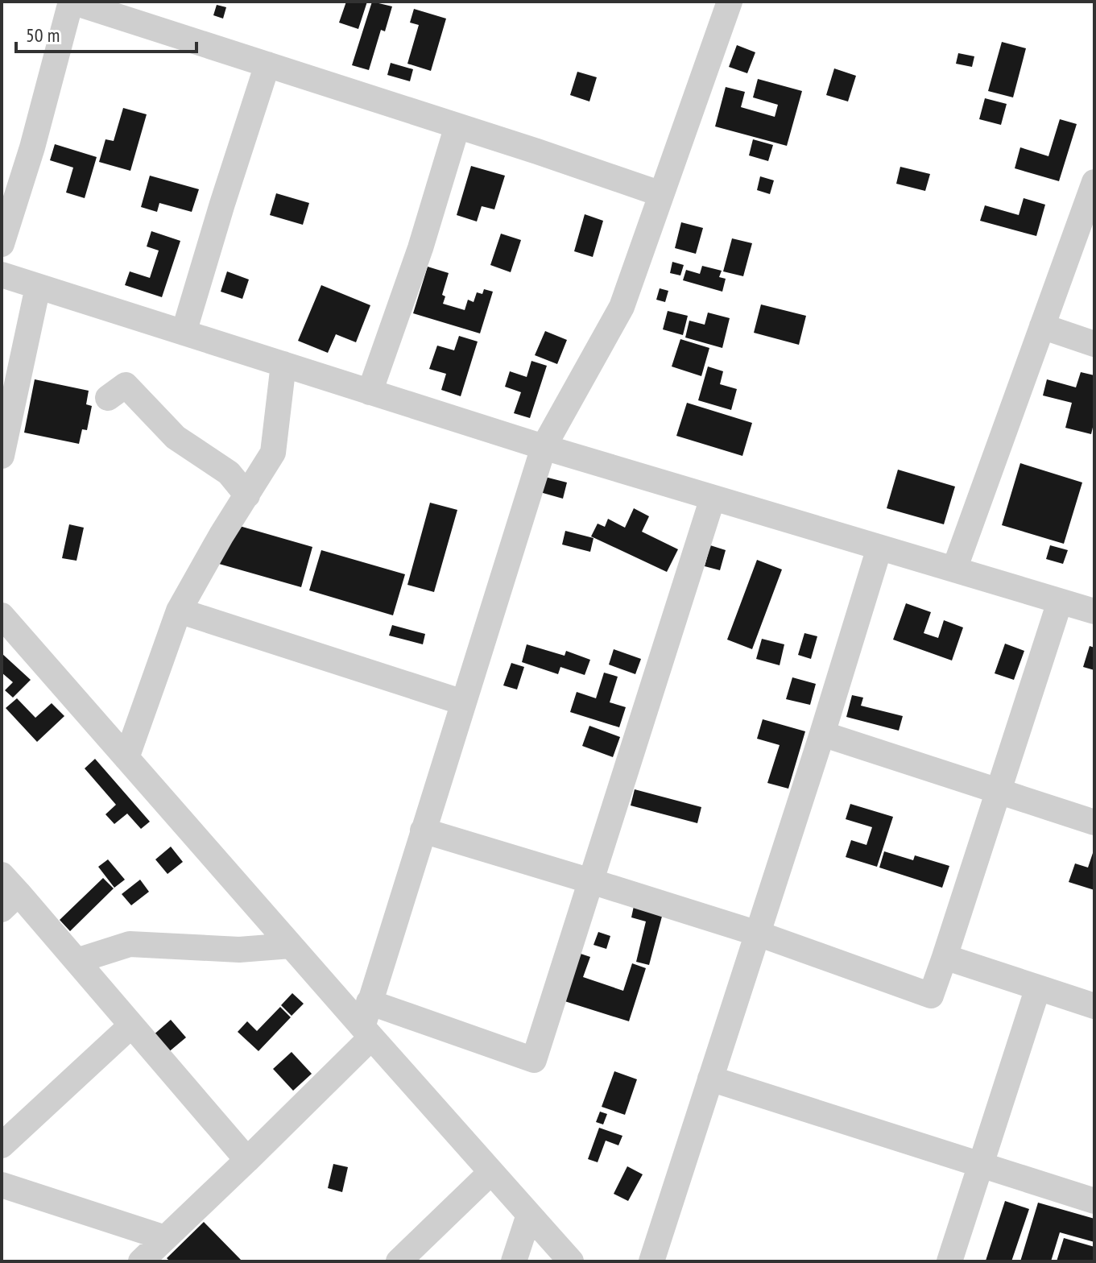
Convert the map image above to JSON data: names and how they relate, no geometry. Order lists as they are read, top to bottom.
{
  "scale_bar": "50 m"
}
